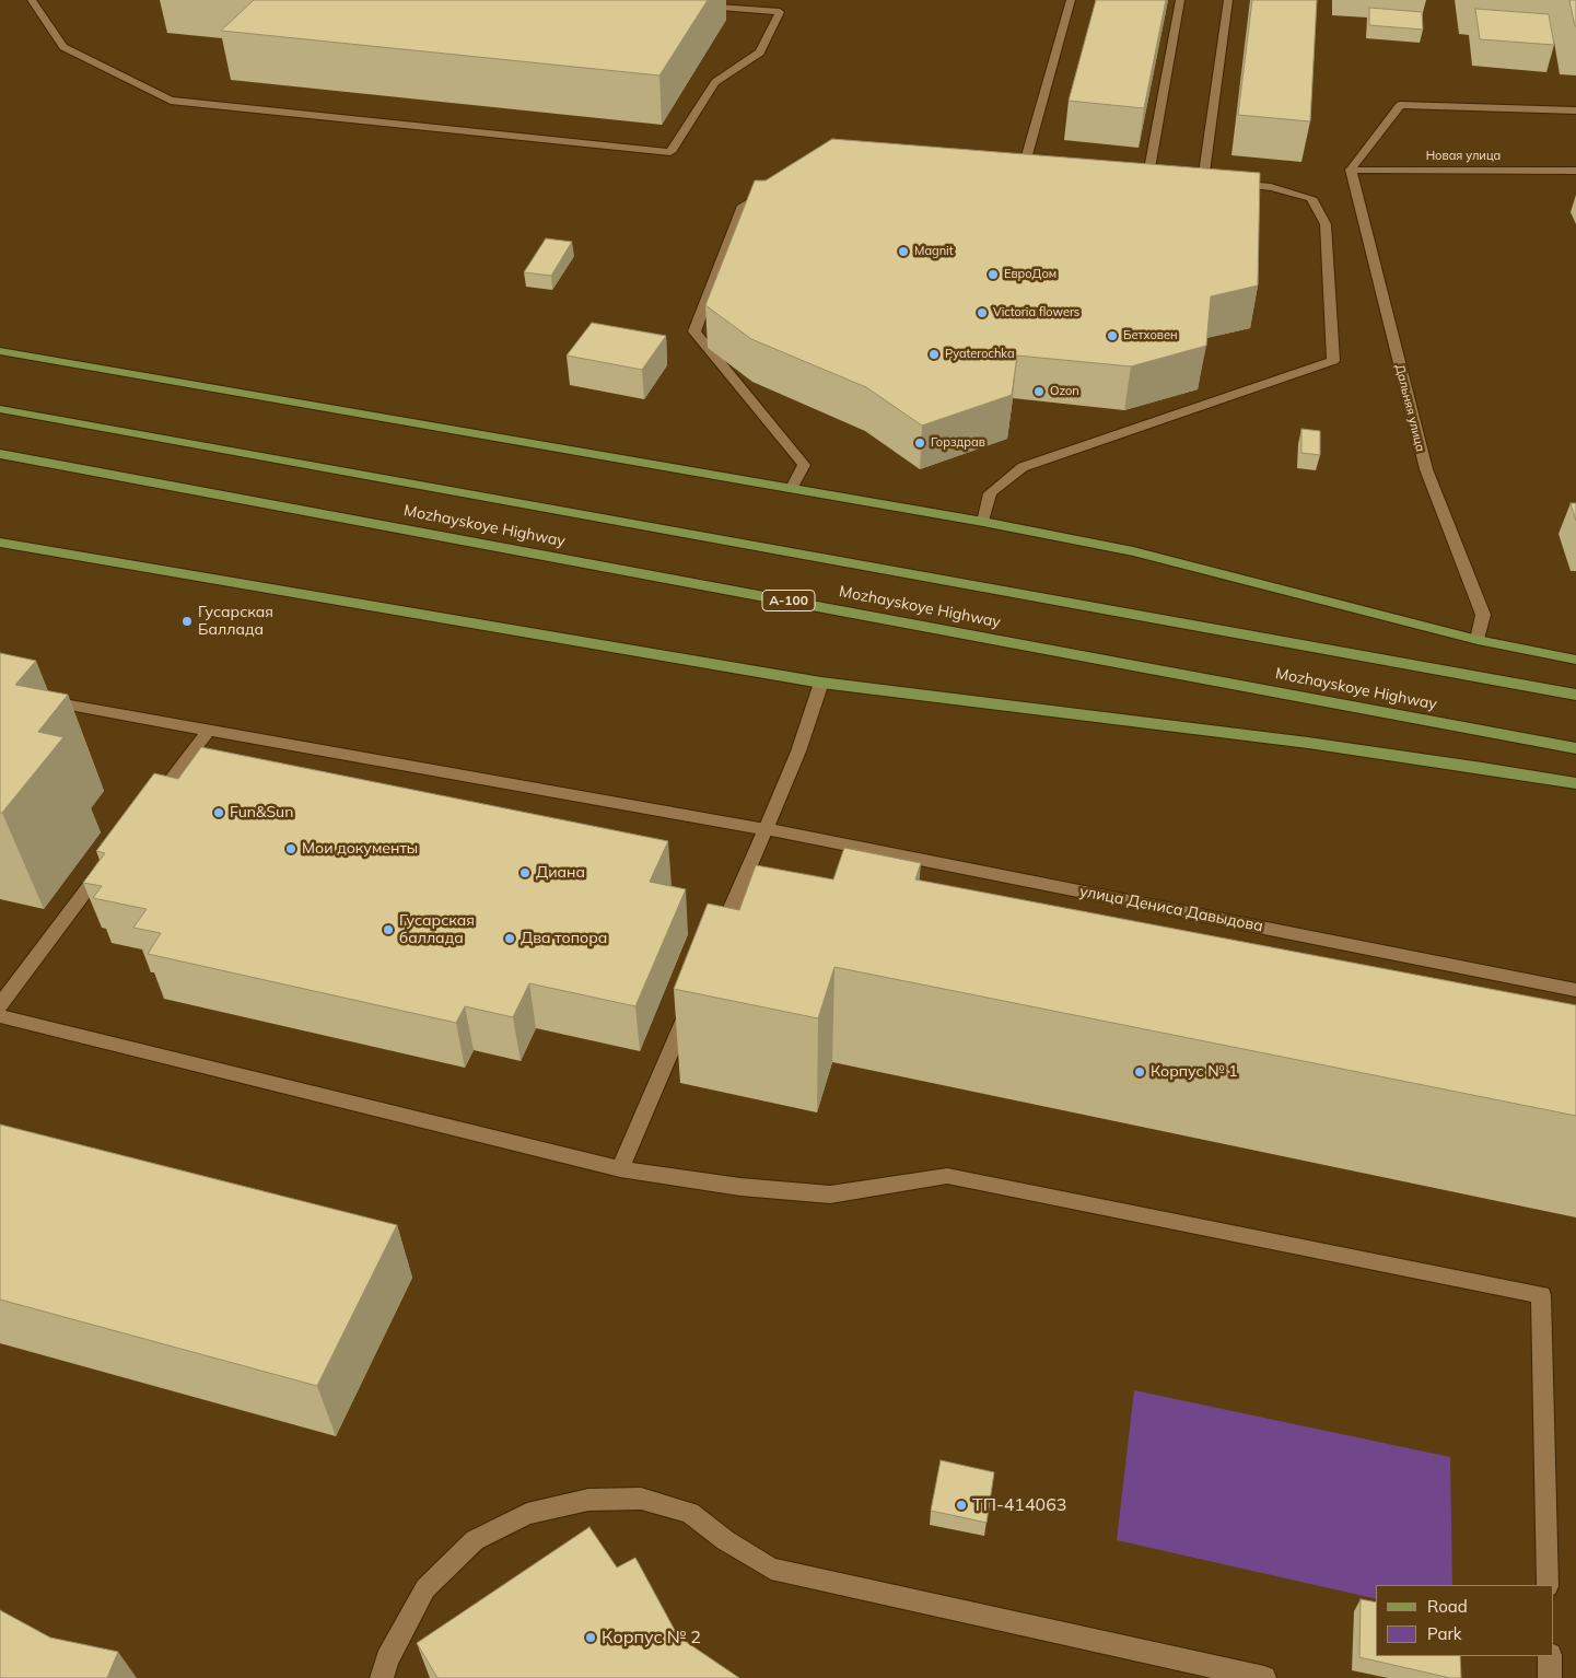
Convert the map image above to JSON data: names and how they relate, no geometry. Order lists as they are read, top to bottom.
{
  "streets": {
    "main road": ["Mozhayskoye Highway", "А-100"],
    "street": ["Новая улица", "Дальняя улица", "улица Дениса Давыдова"]
  },
  "crossings": [
    ["Новая улица", "Дальняя улица"]
  ],
  "places": [
    "Magnit",
    "ЕвроДом",
    "Victoria flowers",
    "Бетховен",
    "Pyaterochka",
    "Ozon",
    "Горздрав",
    "Гусарская Баллада",
    "Fun&Sun",
    "Мои документы",
    "Диана",
    "Гусарская баллада",
    "Два топора",
    "Корпус № 1",
    "ТП-414063",
    "Корпус № 2"
  ],
  "legend": ["Road", "Park"]
}
